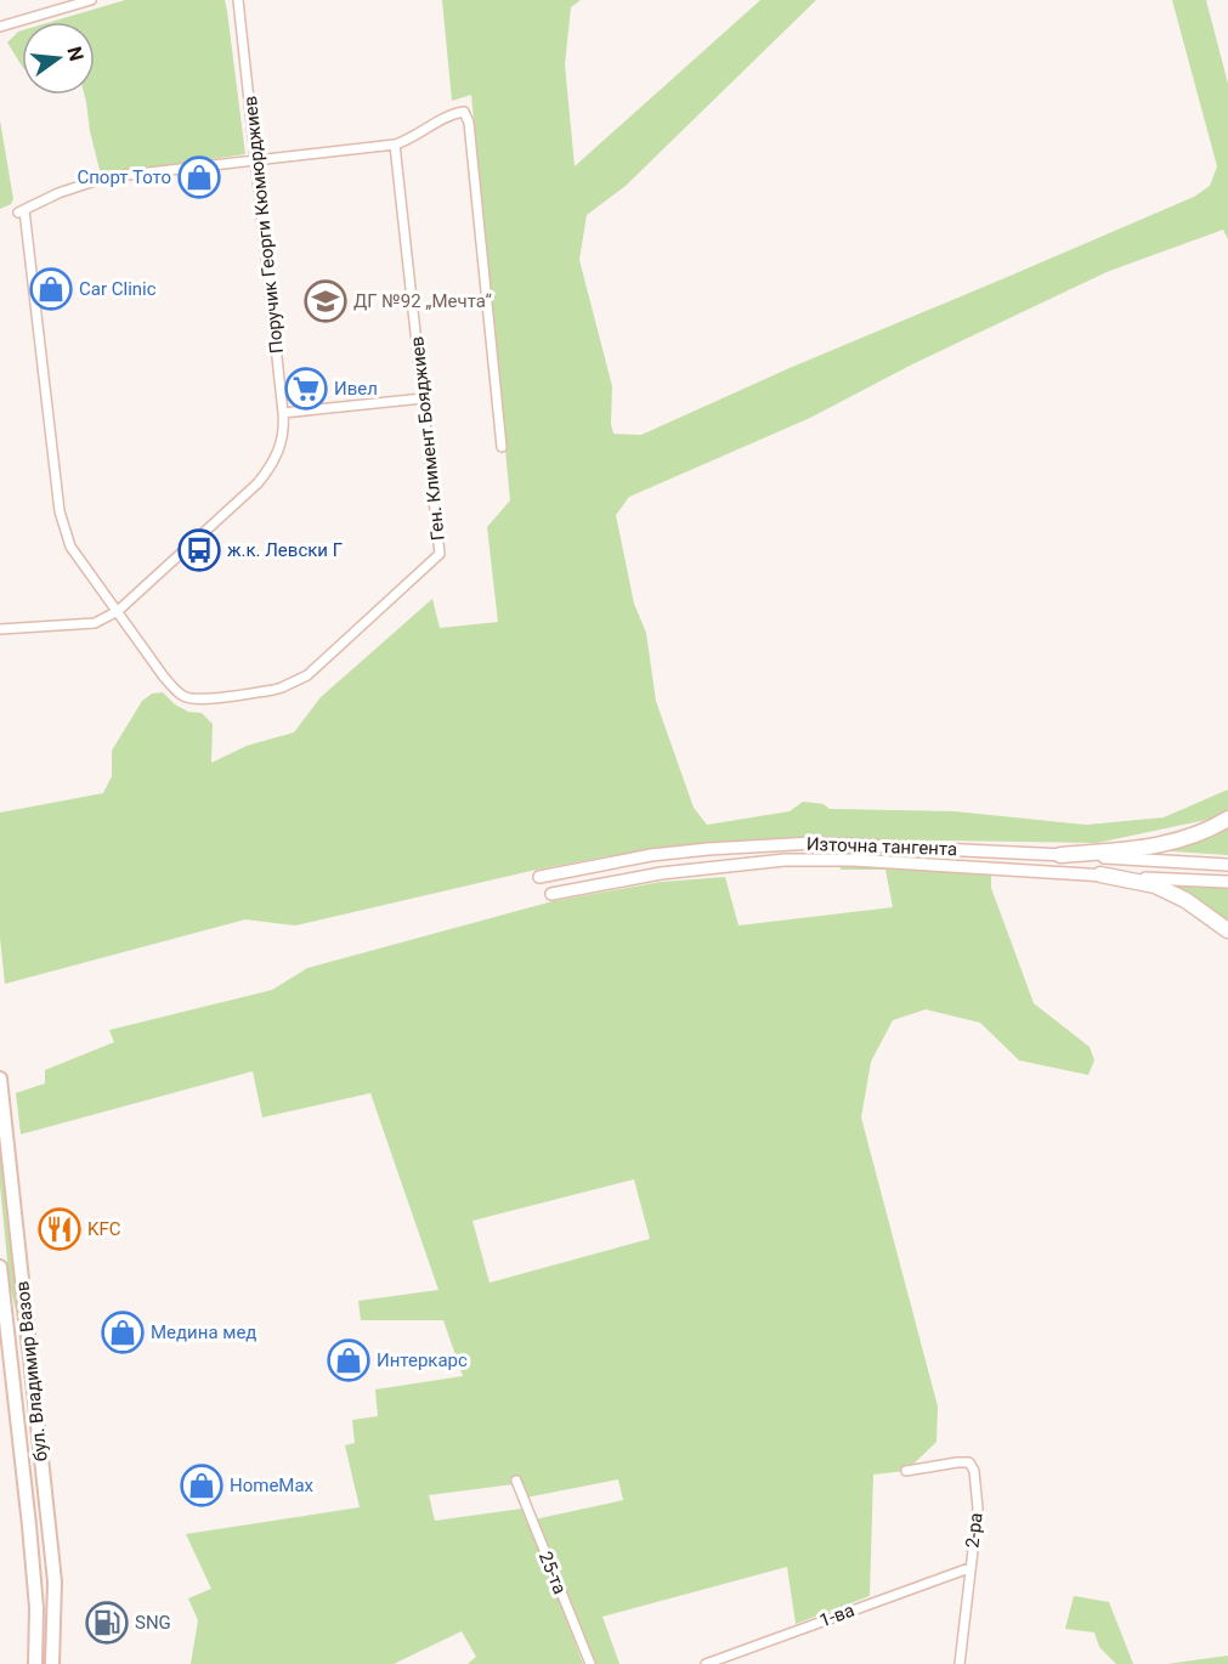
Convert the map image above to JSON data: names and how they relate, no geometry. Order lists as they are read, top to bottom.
{
  "streets": {
    "main road": ["бул. Владимир Вазов"],
    "street": [
      "Поручик Георги Кюмюрджиев",
      "Ген. Климент Бояджиев",
      "Източна тангента",
      "2-ра",
      "25-та",
      "1-ва"
    ]
  },
  "crossings": [
    ["Поручик Георги Кюмюрджиев", "Ген. Климент Бояджиев"],
    ["2-ра", "1-ва"]
  ],
  "places": {
    "shop": [
      "Спорт Тото",
      "Car Clinic",
      "Медина мед",
      "Интеркарс",
      "HomeMax"
    ],
    "school or university": ["ДГ №92 „Мечта“"],
    "supermarket": ["Ивел"],
    "bus stop": ["ж.к. Левски Г"],
    "restaurant": ["KFC"],
    "fuel station": ["SNG"]
  },
  "north": "right"
}
